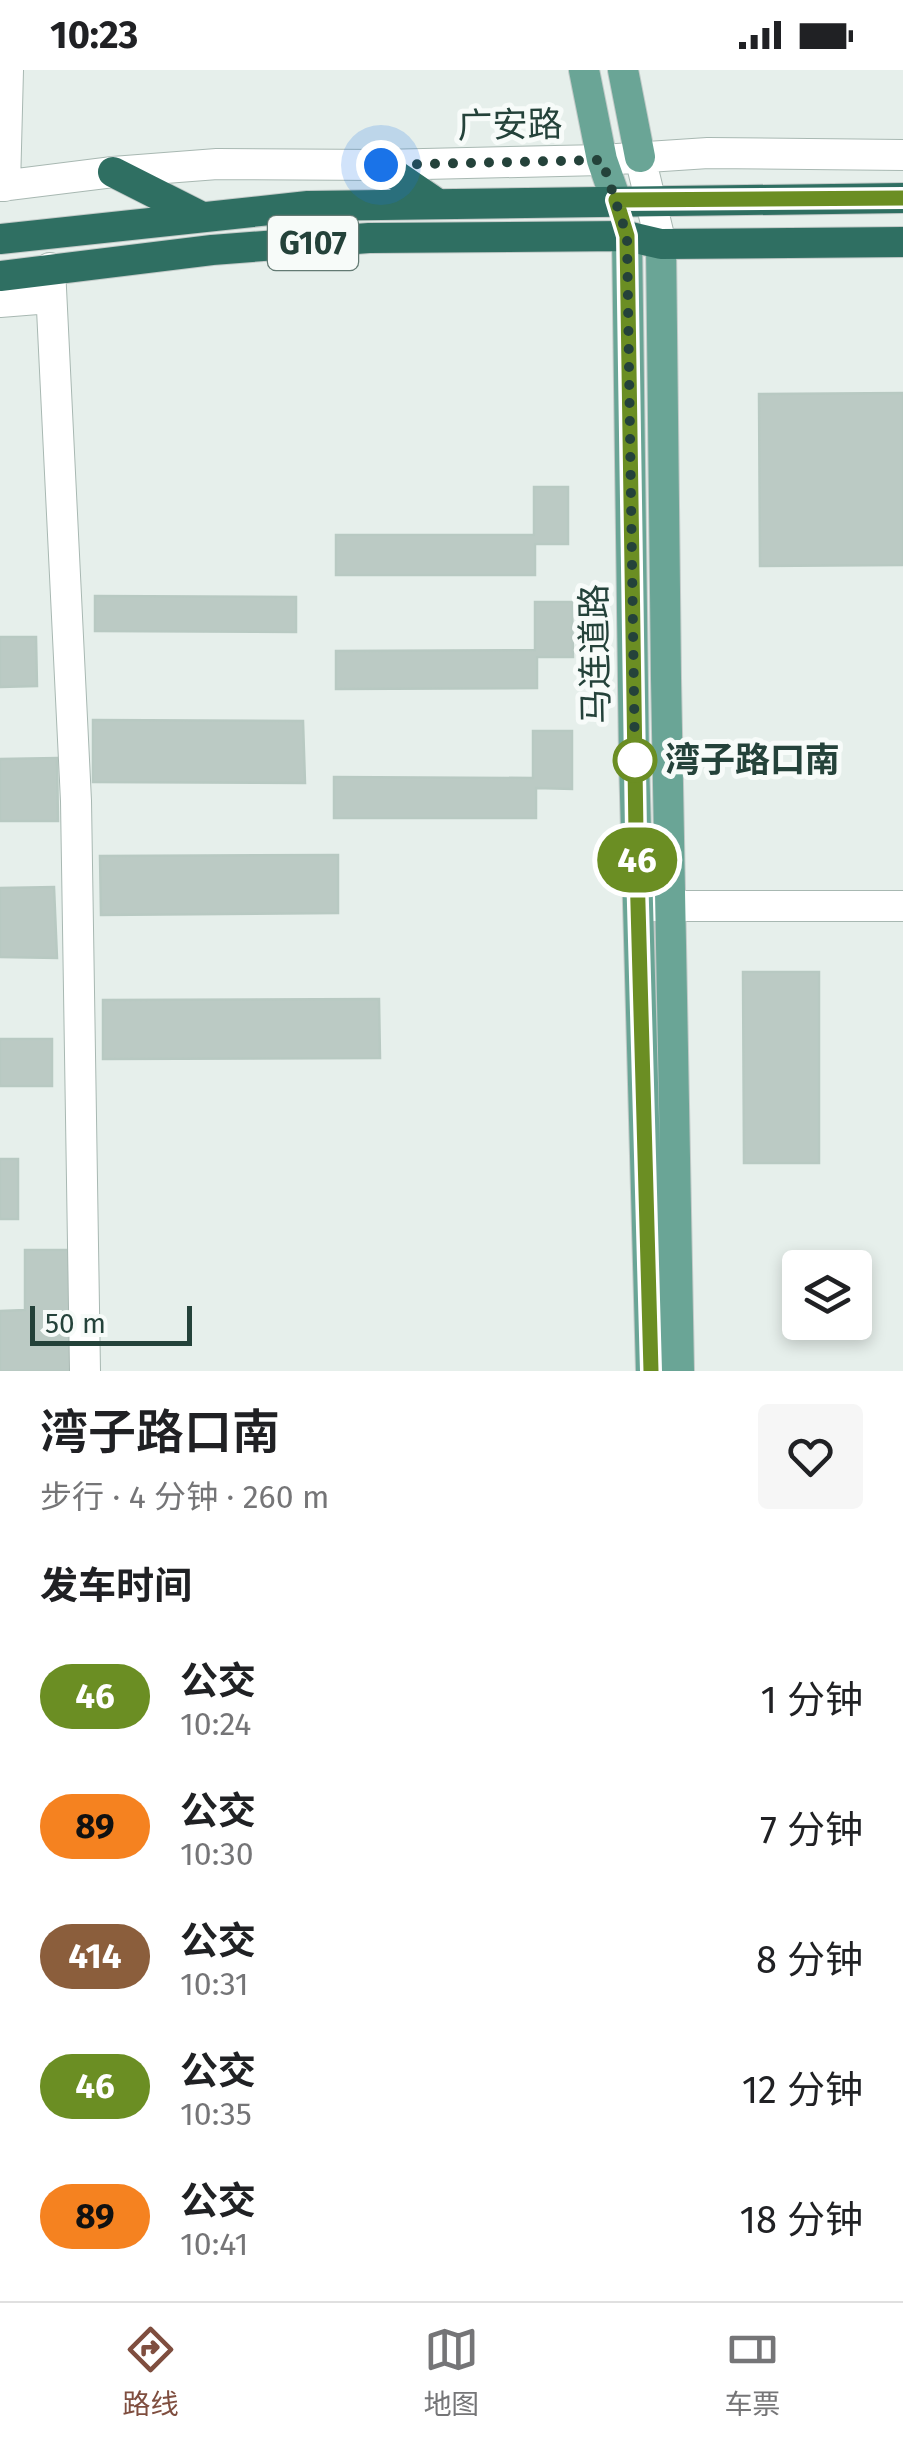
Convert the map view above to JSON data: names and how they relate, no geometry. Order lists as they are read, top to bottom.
{
  "streets": {
    "highway": ["G107"],
    "main road": ["马连道路"],
    "street": ["广安路"]
  },
  "crossings": [
    ["G107", "马连道路"]
  ],
  "places": ["湾子路口南"],
  "lines": ["bus line 46"],
  "scale_bar": "50 m",
  "page": {
    "status": "10:23",
    "on_map": "46",
    "scale": "50 m",
    "heading": [
      ["湾子路口南", "步行 · 4 分钟 · 260 m"],
      "发车时间"
    ],
    "list": [
      {
        "mark": "46",
        "name": "公交",
        "note": "10:24",
        "value": "1 分钟"
      },
      {
        "mark": "89",
        "name": "公交",
        "note": "10:30",
        "value": "7 分钟"
      },
      {
        "mark": "414",
        "name": "公交",
        "note": "10:31",
        "value": "8 分钟"
      },
      {
        "mark": "46",
        "name": "公交",
        "note": "10:35",
        "value": "12 分钟"
      },
      {
        "mark": "89",
        "name": "公交",
        "note": "10:41",
        "value": "18 分钟"
      }
    ],
    "tabs": ["路线", "地图", "车票"]
  }
}
